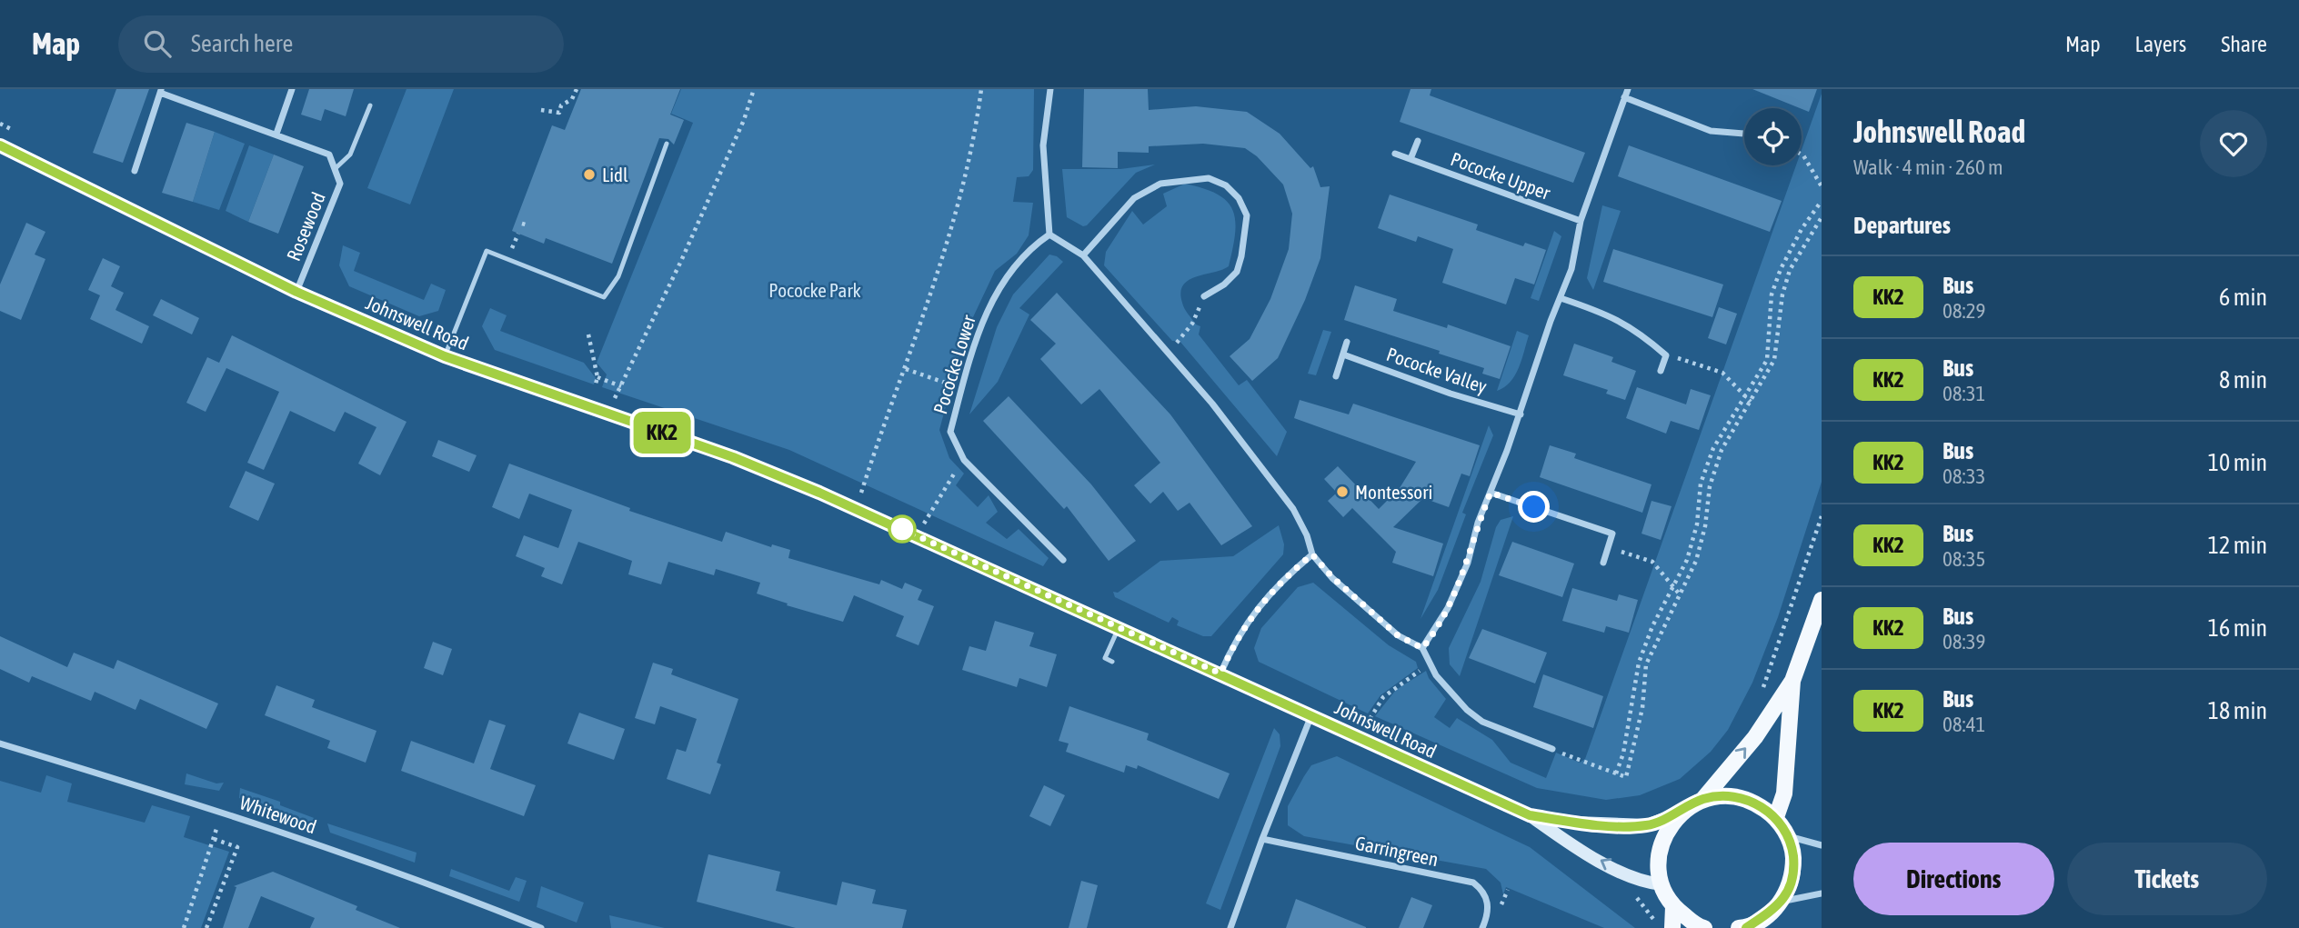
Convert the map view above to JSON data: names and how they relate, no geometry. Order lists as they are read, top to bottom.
{
  "streets": {
    "street": [
      "Pococke Upper",
      "Rosewood",
      "Johnswell Road",
      "Pococke Lower",
      "Pococke Valley",
      "Whitewood",
      "Garringreen"
    ]
  },
  "crossings": [
    ["Rosewood", "Johnswell Road"]
  ],
  "parks": ["Pococke Park"],
  "places": ["Lidl", "Montessori"],
  "lines": ["bus line KK2"],
  "page": {
    "header": "Map",
    "search": "Search here",
    "nav": ["Map", "Layers", "Share"],
    "on_map": "KK2",
    "heading": [
      ["Johnswell Road", "Walk · 4 min · 260 m"],
      "Departures"
    ],
    "list": [
      {
        "mark": "KK2",
        "name": "Bus",
        "note": "08:29",
        "value": "6 min"
      },
      {
        "mark": "KK2",
        "name": "Bus",
        "note": "08:31",
        "value": "8 min"
      },
      {
        "mark": "KK2",
        "name": "Bus",
        "note": "08:33",
        "value": "10 min"
      },
      {
        "mark": "KK2",
        "name": "Bus",
        "note": "08:35",
        "value": "12 min"
      },
      {
        "mark": "KK2",
        "name": "Bus",
        "note": "08:39",
        "value": "16 min"
      },
      {
        "mark": "KK2",
        "name": "Bus",
        "note": "08:41",
        "value": "18 min"
      }
    ],
    "buttons": ["Directions", "Tickets"]
  }
}
